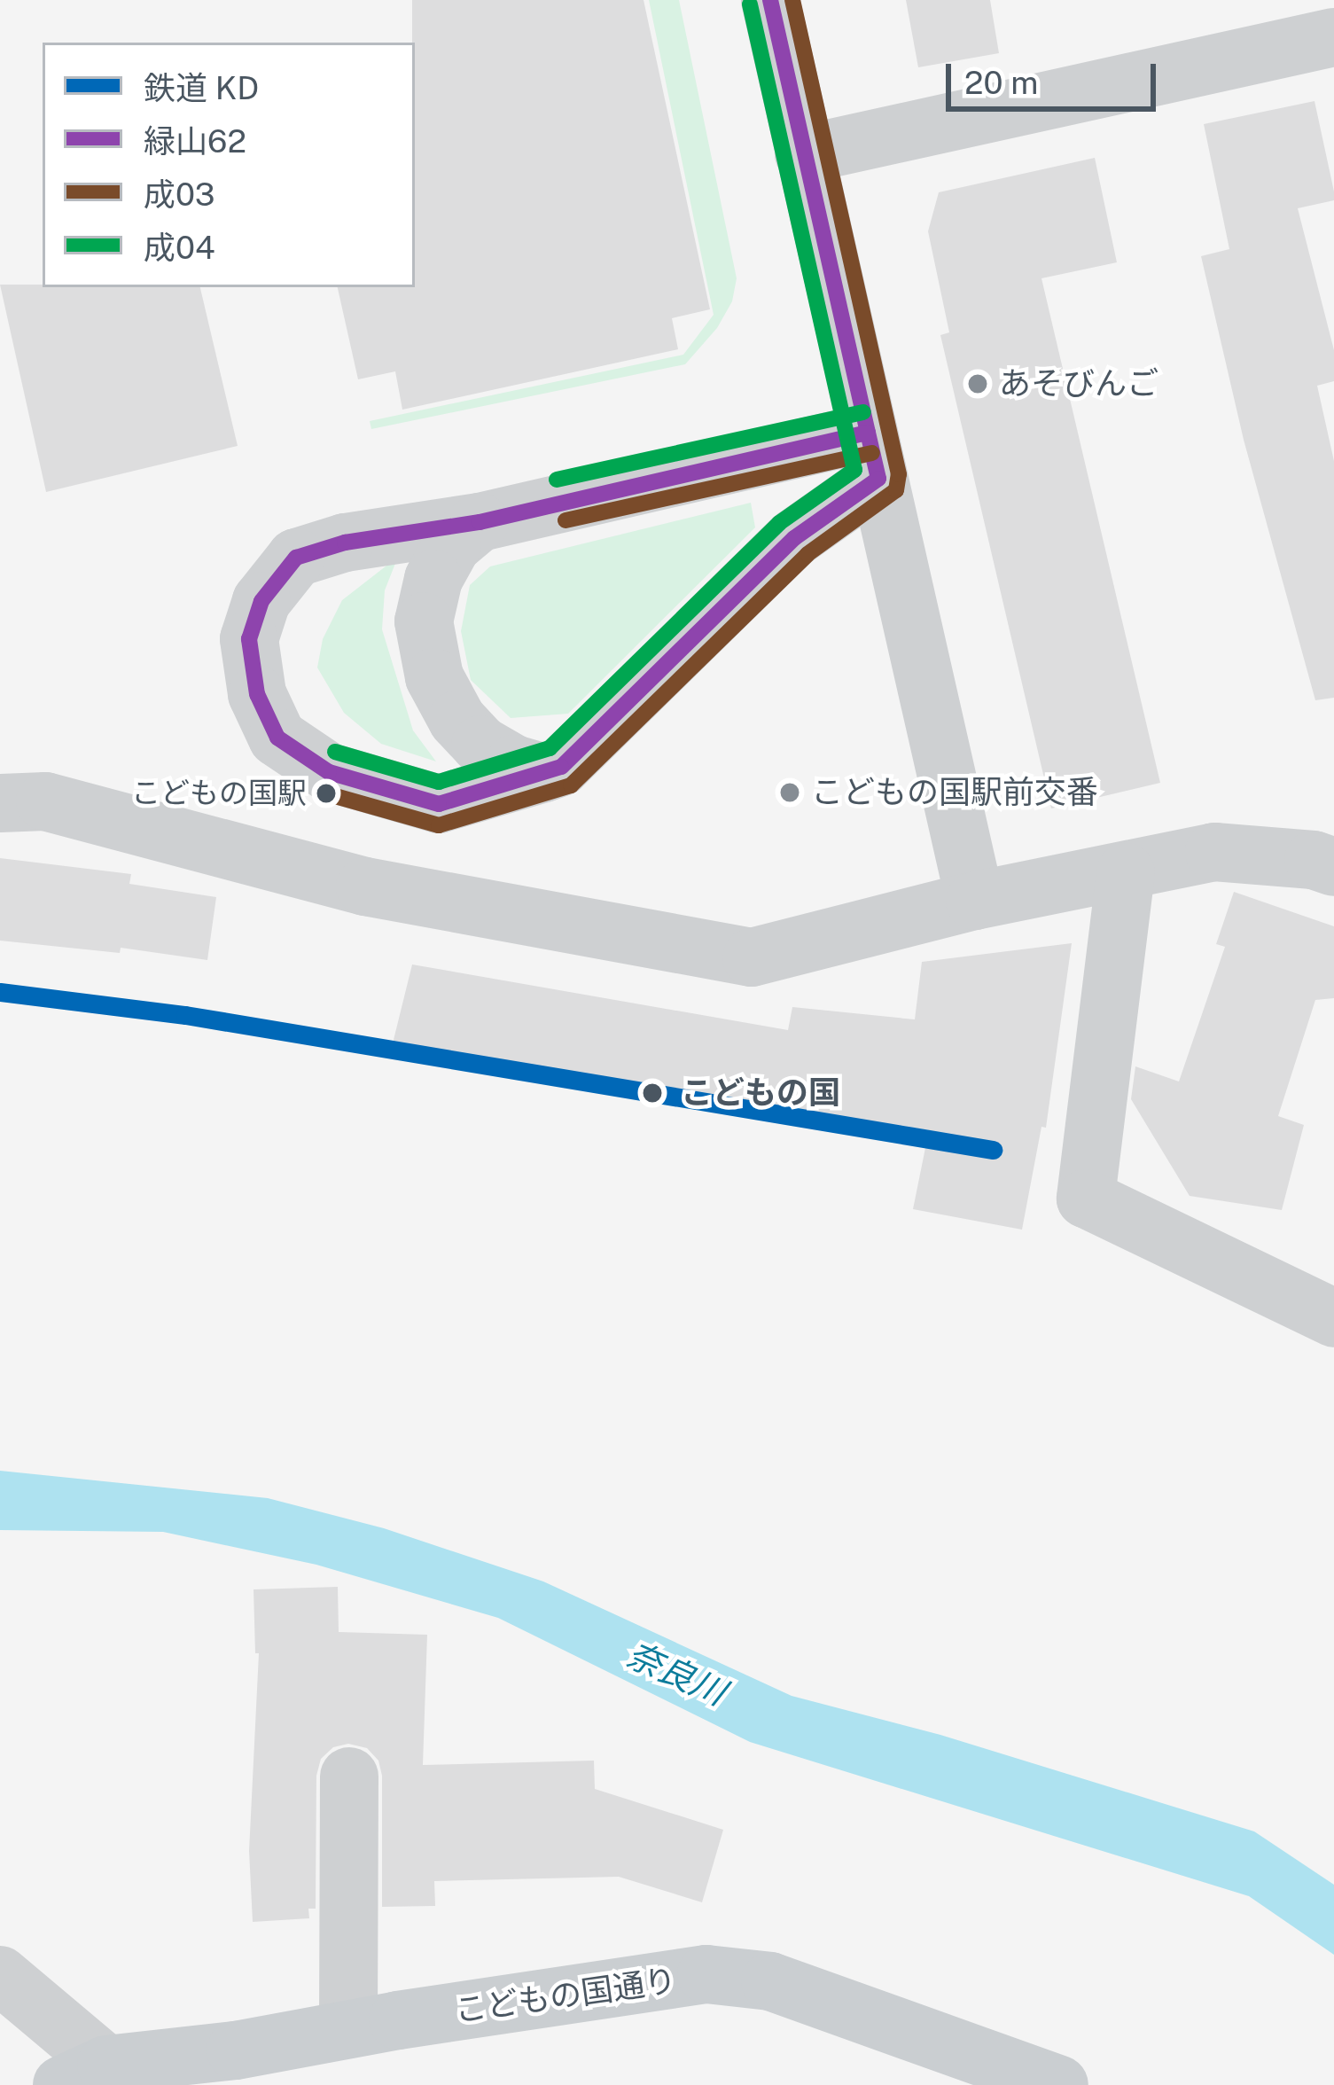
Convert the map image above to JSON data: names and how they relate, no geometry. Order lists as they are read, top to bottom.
{
  "streets": {
    "main road": ["こどもの国通り"]
  },
  "water": ["奈良川"],
  "places": [
    "あそびんご",
    "こどもの国駅前交番",
    "こどもの国駅",
    "こどもの国"
  ],
  "lines": [
    "transit line 緑山62",
    "transit line 成03",
    "transit line 成04",
    "rail line KD"
  ],
  "legend": [
    "鉄道 KD",
    "緑山62",
    "成03",
    "成04"
  ],
  "scale_bar": "20 m"
}
